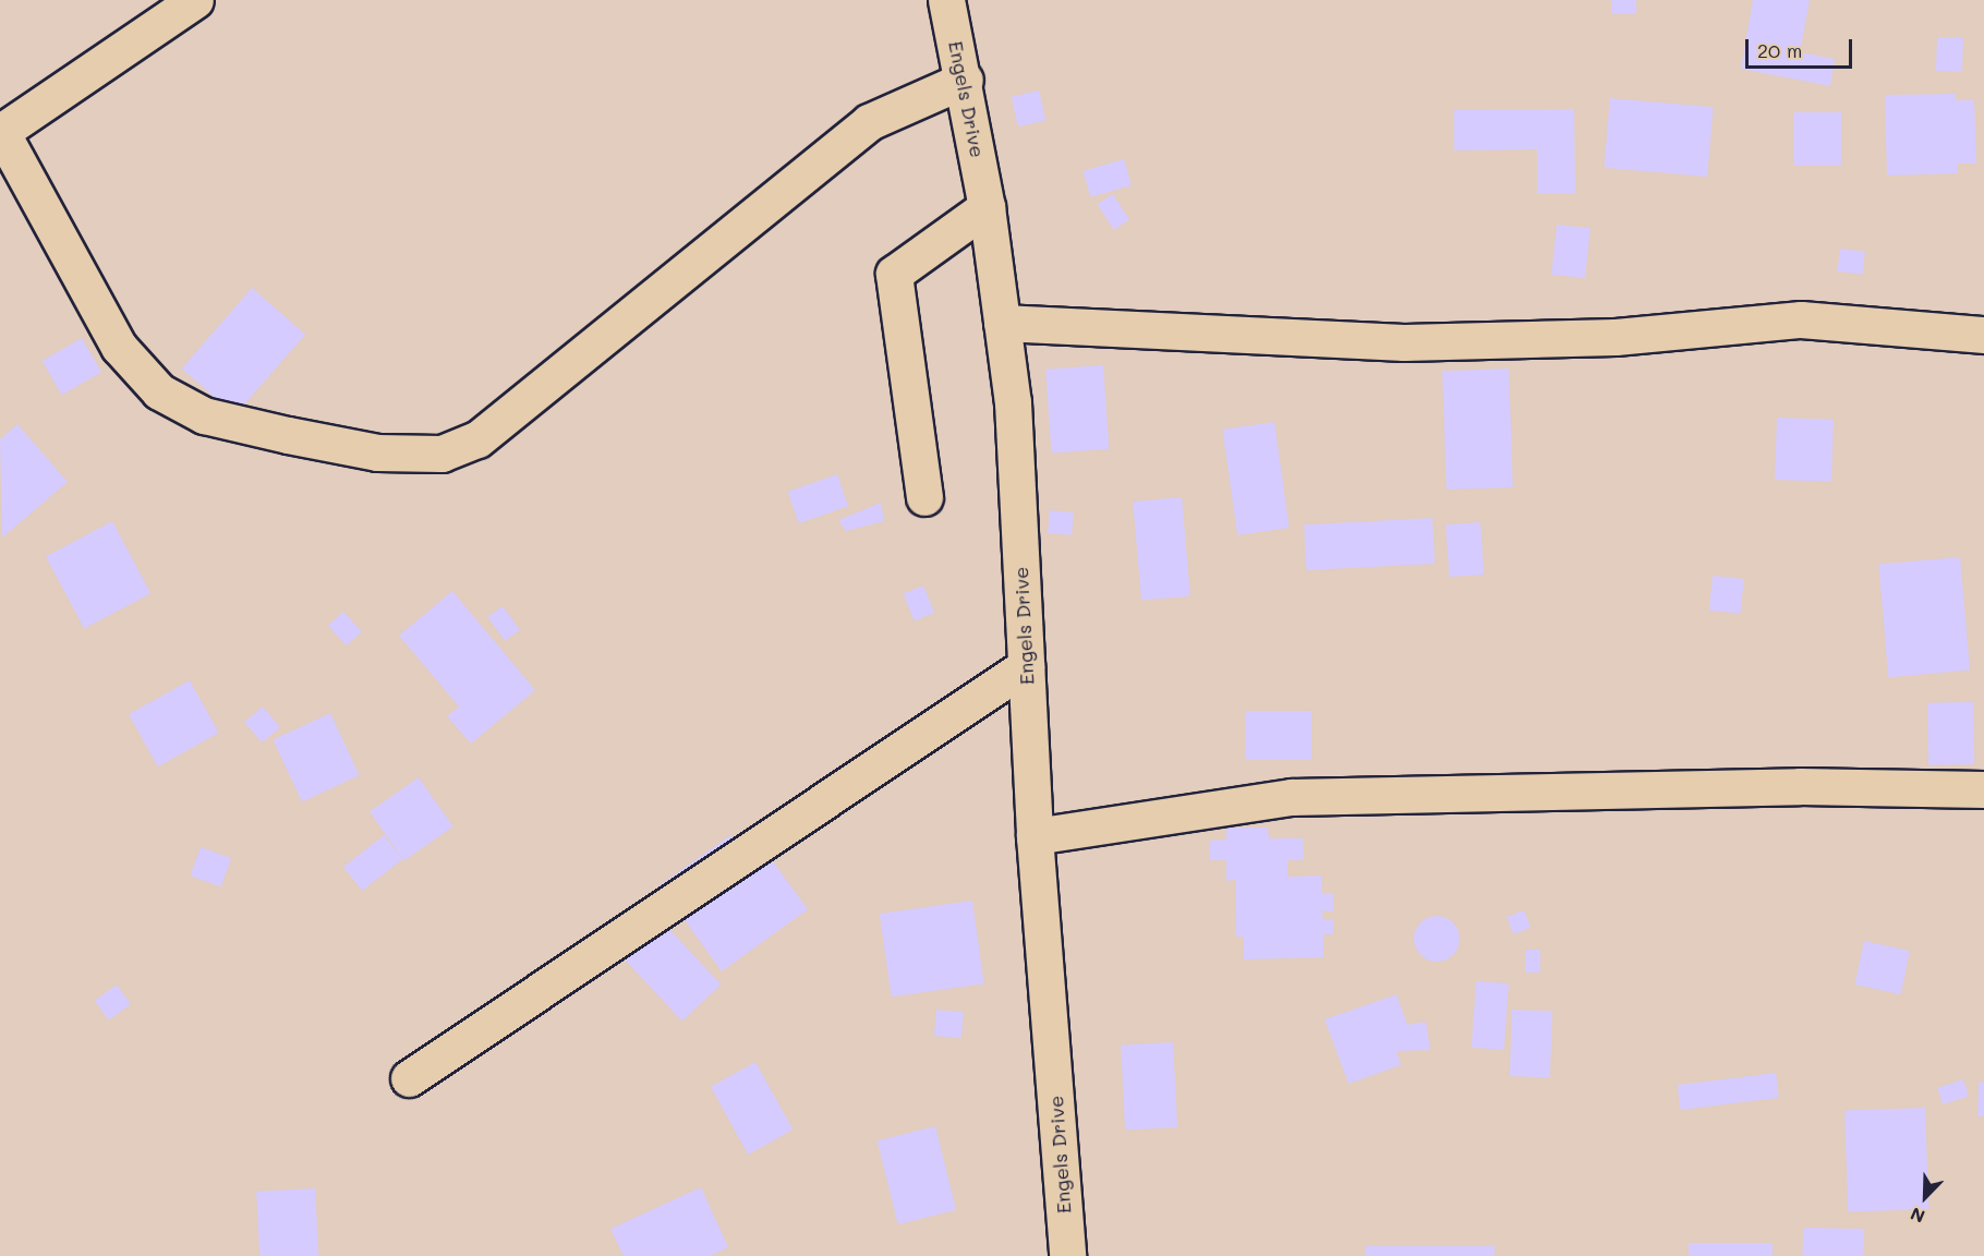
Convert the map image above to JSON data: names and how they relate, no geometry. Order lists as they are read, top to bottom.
{
  "streets": {
    "street": ["Engels Drive"]
  },
  "scale_bar": "20 m",
  "north": "bottom left"
}
